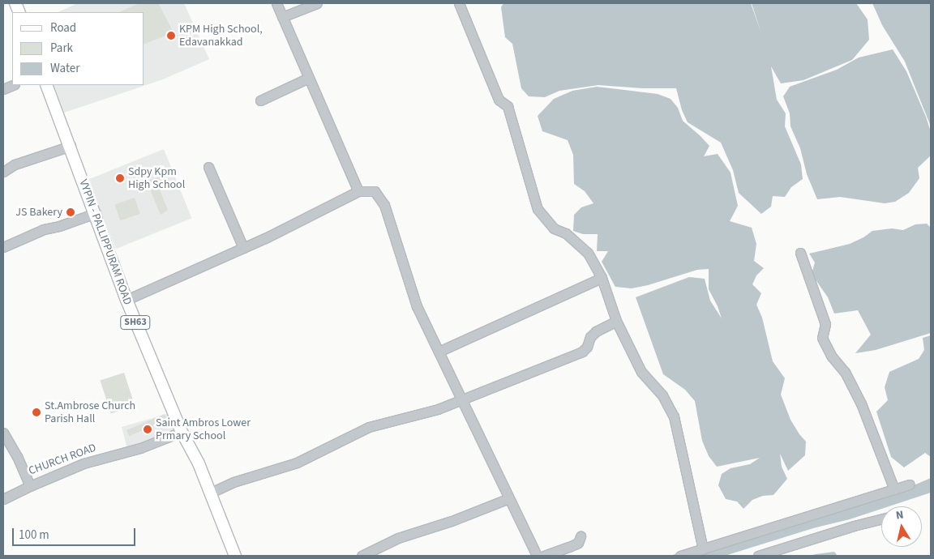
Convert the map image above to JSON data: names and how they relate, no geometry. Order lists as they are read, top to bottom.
{
  "streets": {
    "main road": ["VYPIN - PALLIPPURAM ROAD", "SH63"],
    "street": ["CHURCH ROAD"]
  },
  "crossings": [
    ["VYPIN - PALLIPPURAM ROAD", "CHURCH ROAD"]
  ],
  "places": [
    "KPM High School, Edavanakkad",
    "Sdpy Kpm High School",
    "JS Bakery",
    "St.Ambrose Church Parish Hall",
    "Saint Ambros Lower Prmary School"
  ],
  "legend": ["Road", "Park", "Water"],
  "scale_bar": "100 m",
  "north": "top"
}
